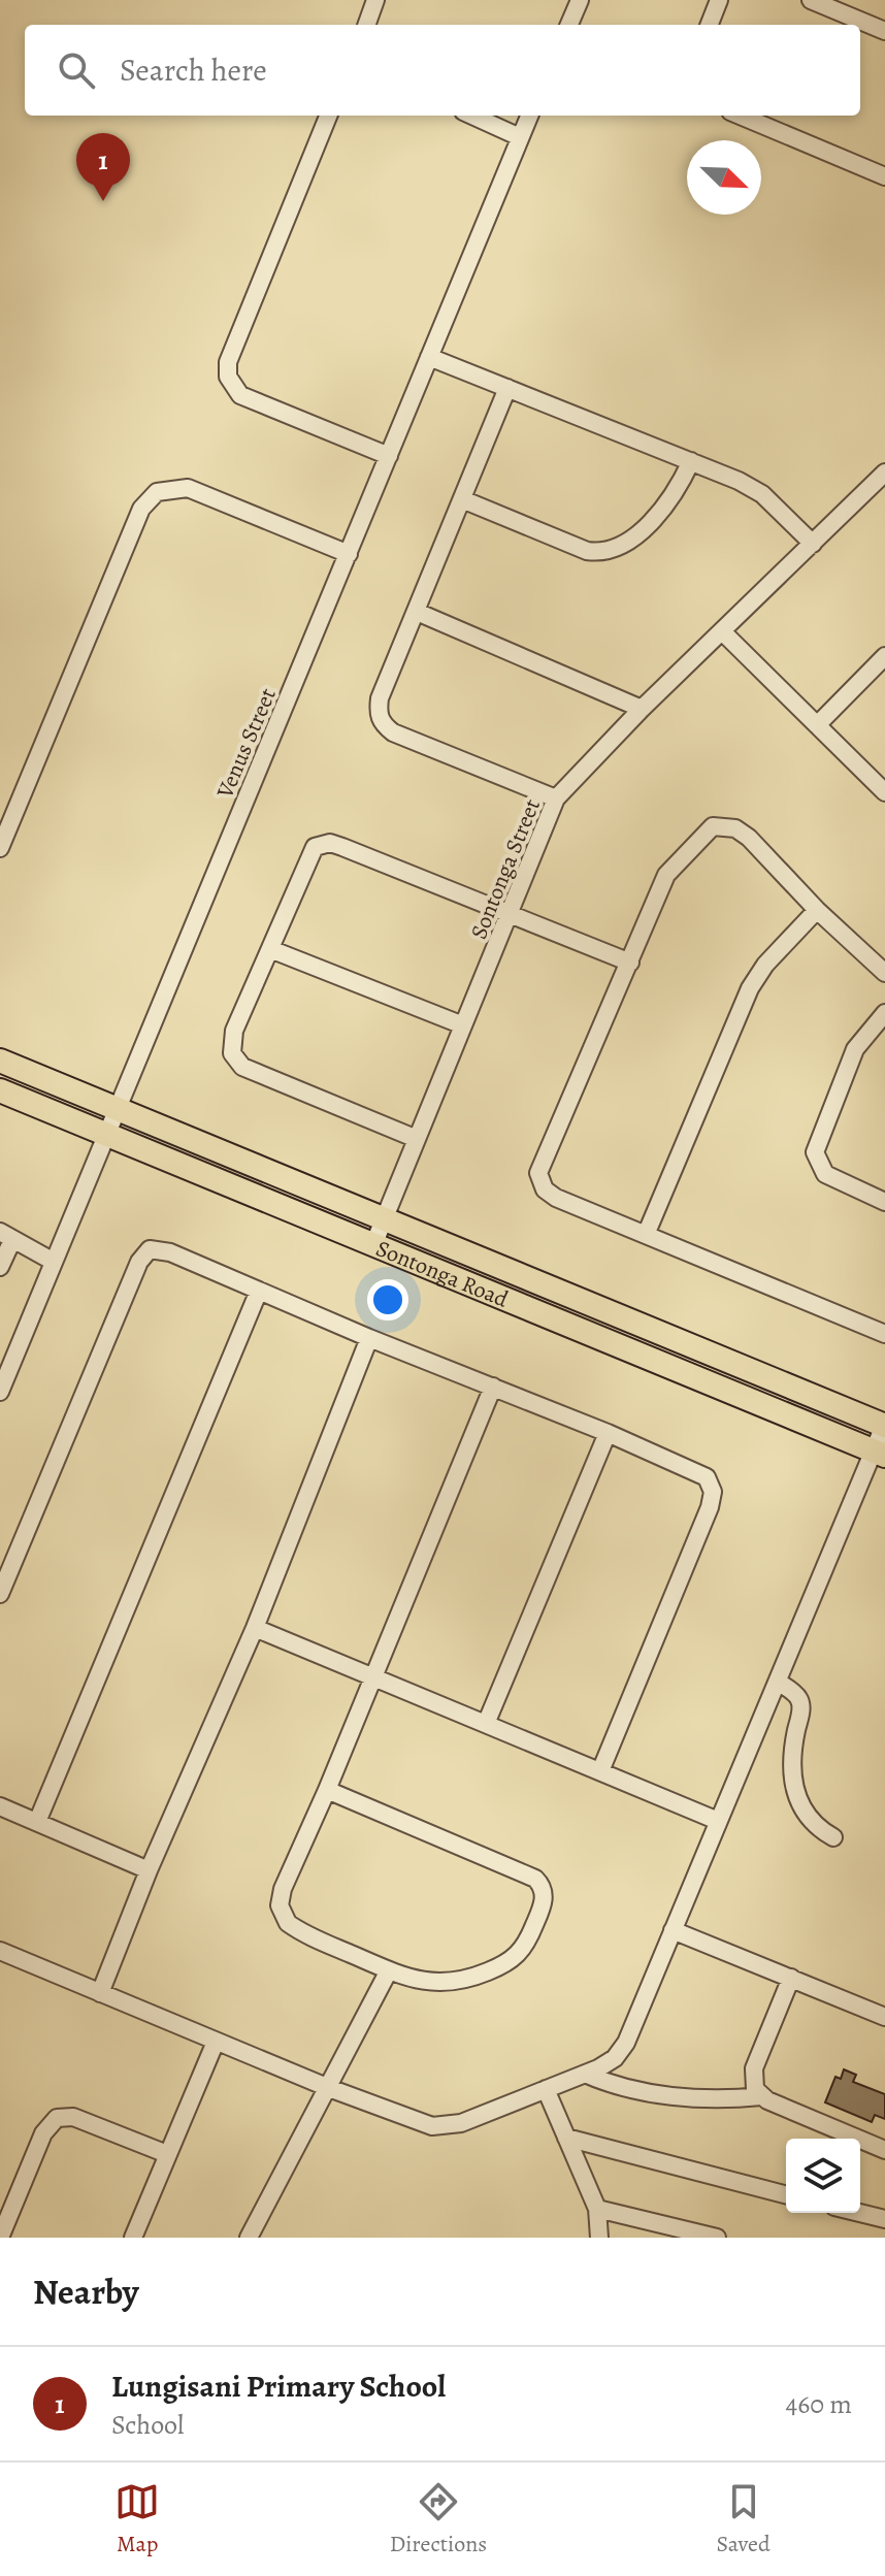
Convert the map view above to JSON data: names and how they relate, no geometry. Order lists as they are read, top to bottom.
{
  "streets": {
    "main road": ["Sontonga Road"],
    "street": ["Venus Street", "Sontonga Street"]
  },
  "crossings": [
    ["Venus Street", "Sontonga Road"],
    ["Sontonga Street", "Sontonga Road"]
  ],
  "north": "bottom right",
  "page": {
    "search": "Search here",
    "pins": "1",
    "heading": "Nearby",
    "list": [
      {
        "mark": "1",
        "name": "Lungisani Primary School",
        "note": "School",
        "value": "460 m"
      }
    ],
    "nav": ["Map", "Directions", "Saved"]
  }
}
